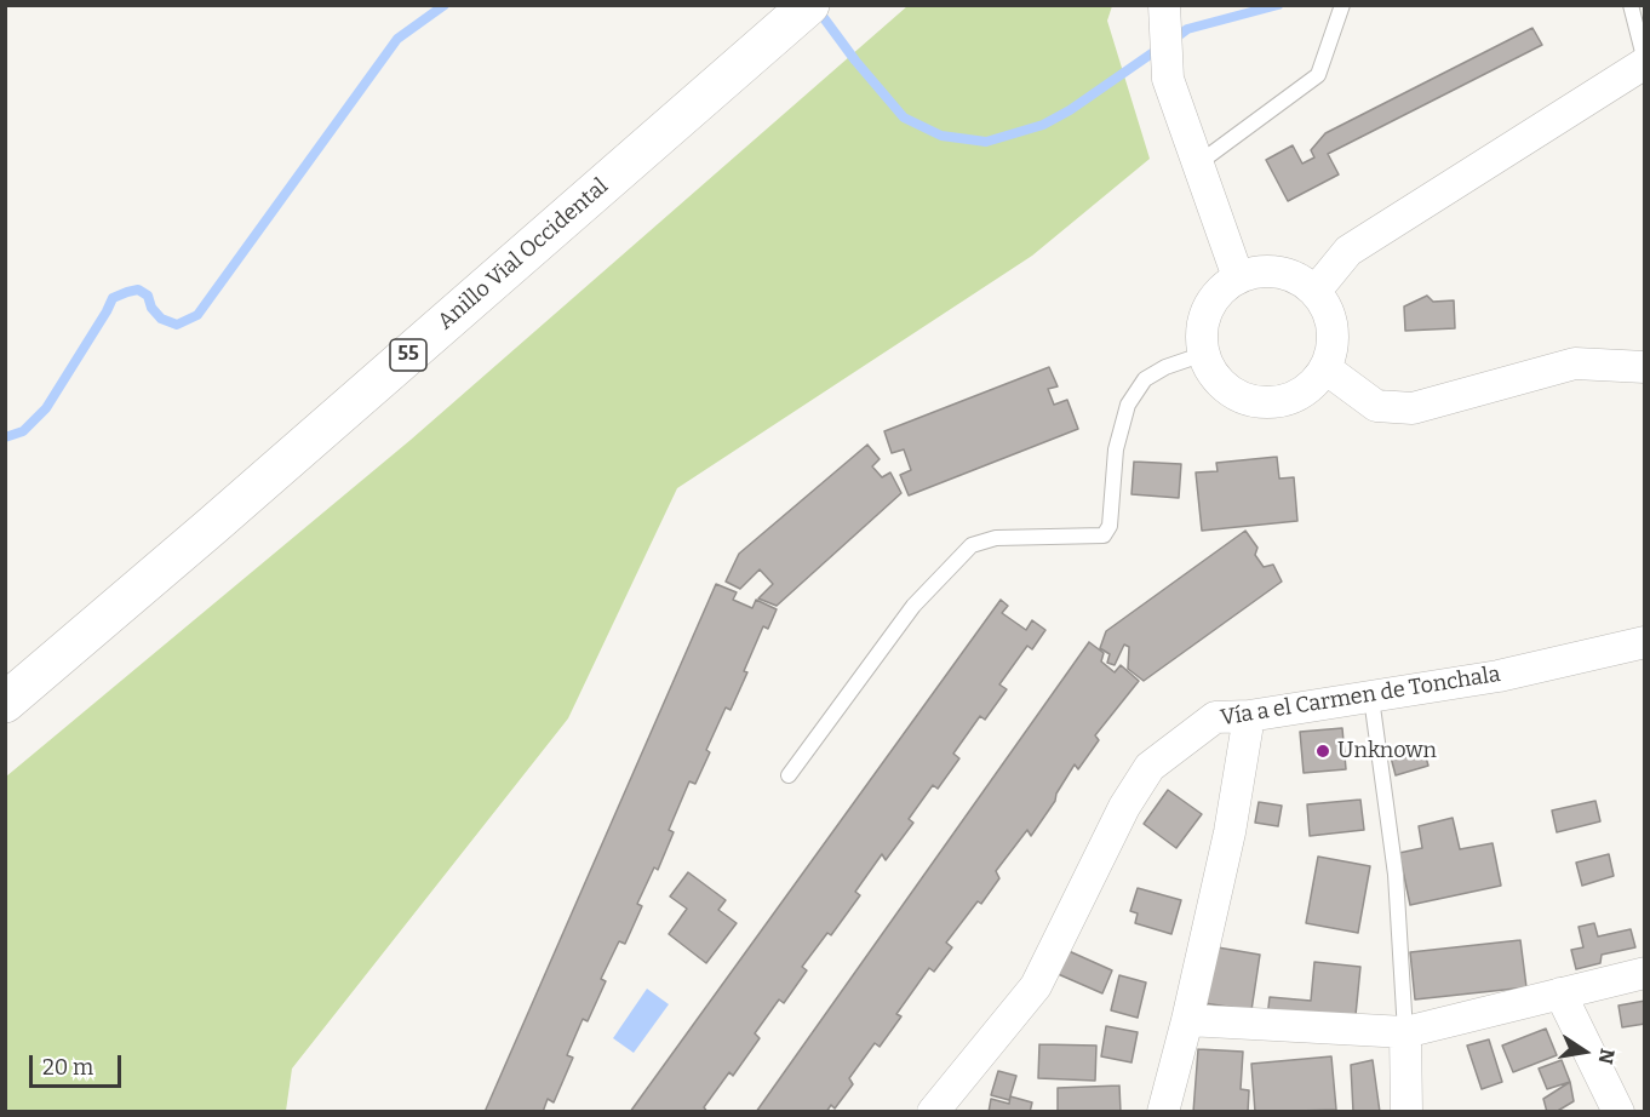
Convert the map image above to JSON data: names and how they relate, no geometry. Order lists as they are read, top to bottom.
{
  "streets": {
    "highway": ["Anillo Vial Occidental", "55"],
    "street": ["Vía a el Carmen de Tonchala"]
  },
  "places": ["Unknown"],
  "scale_bar": "20 m",
  "north": "right"
}
